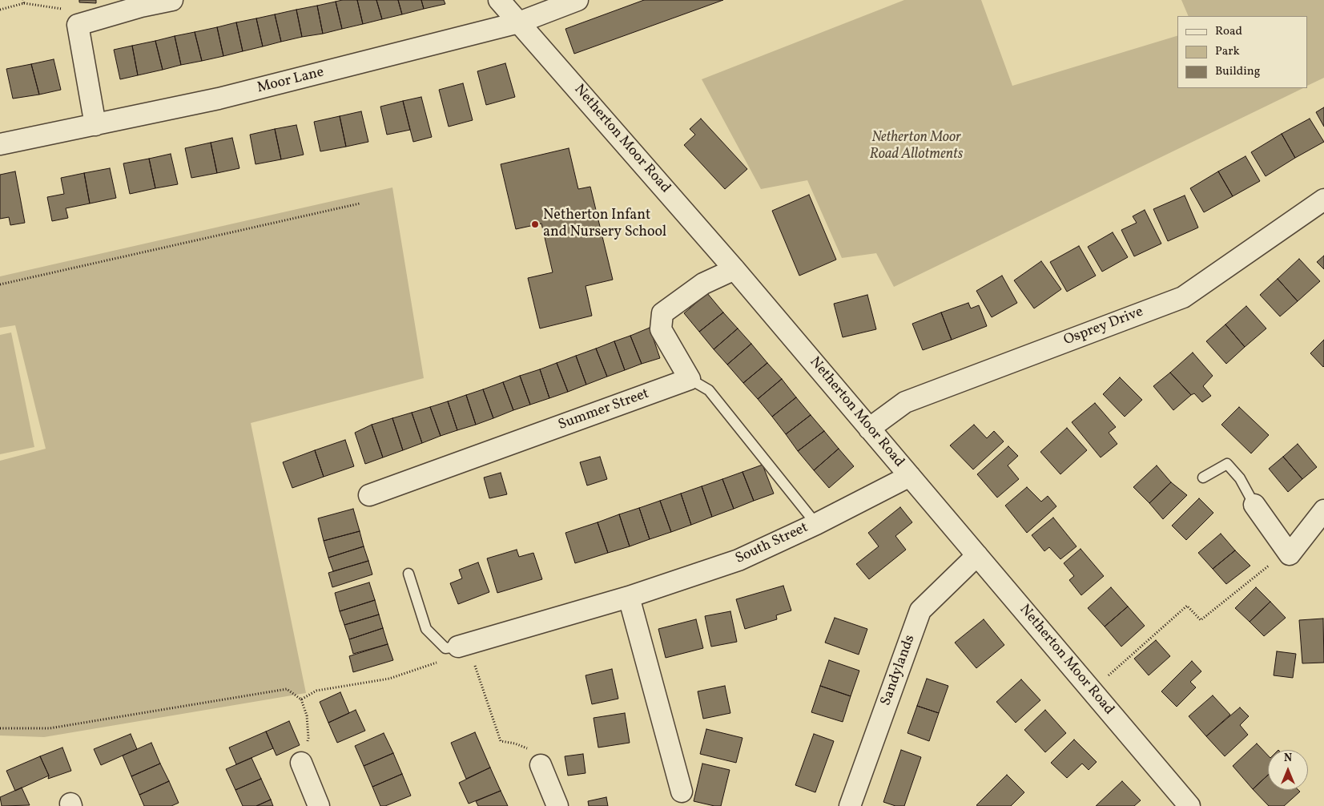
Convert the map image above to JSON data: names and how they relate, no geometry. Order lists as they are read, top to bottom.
{
  "streets": {
    "street": [
      "Moor Lane",
      "Netherton Moor Road",
      "Osprey Drive",
      "Summer Street",
      "South Street",
      "Sandylands"
    ]
  },
  "crossings": [
    ["Moor Lane", "Netherton Moor Road"],
    ["Netherton Moor Road", "Osprey Drive"],
    ["Netherton Moor Road", "South Street"],
    ["Netherton Moor Road", "Sandylands"]
  ],
  "parks": ["Netherton Moor Road Allotments"],
  "places": ["Netherton Infant and Nursery School"],
  "legend": ["Road", "Park", "Building"],
  "north": "top"
}
